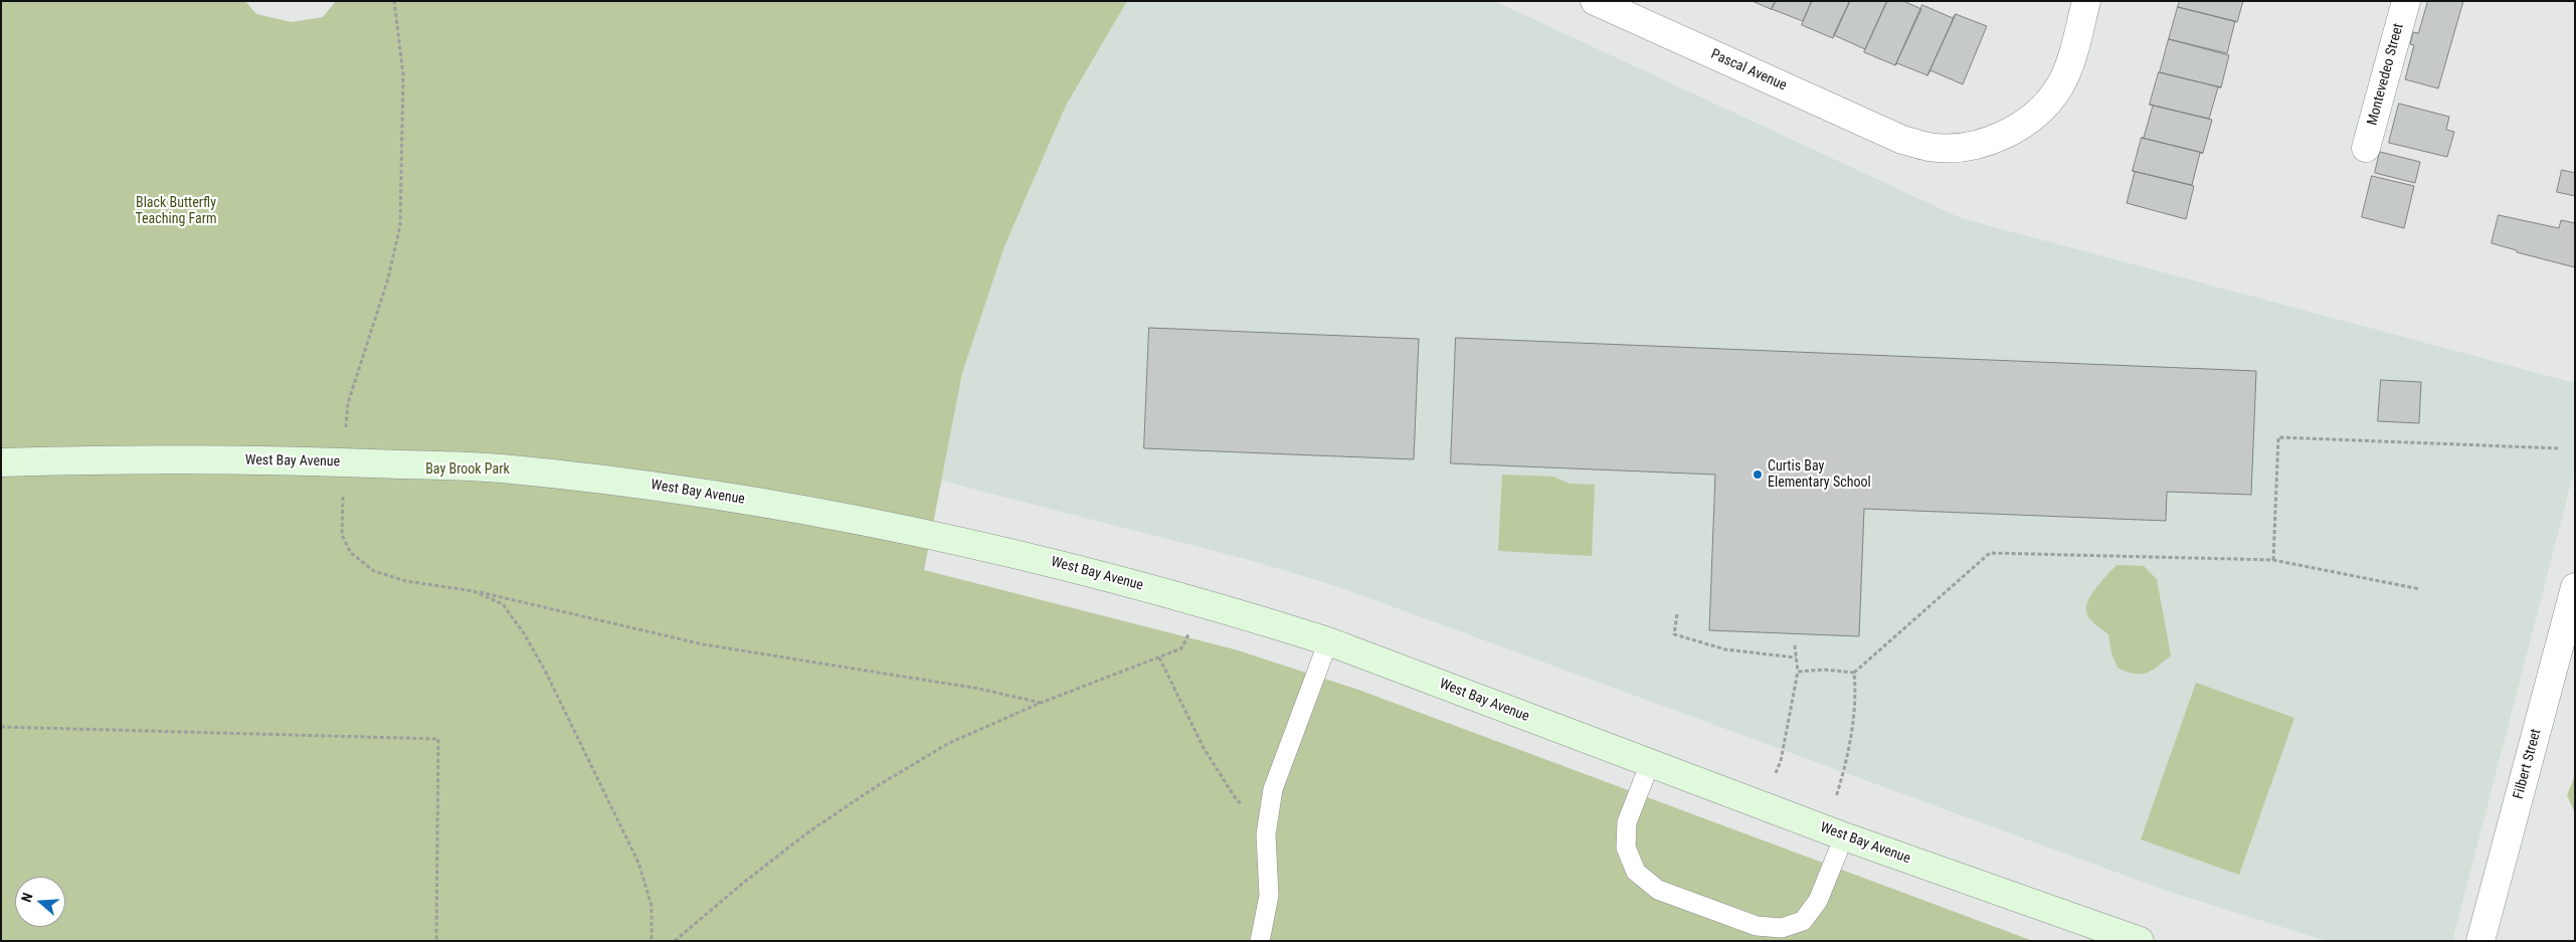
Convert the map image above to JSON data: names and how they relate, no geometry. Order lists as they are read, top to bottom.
{
  "streets": {
    "street": [
      "Pascal Avenue",
      "Montevedeo Street",
      "West Bay Avenue",
      "Filbert Street"
    ]
  },
  "parks": ["Black Butterfly Teaching Farm", "Bay Brook Park"],
  "places": ["Curtis Bay Elementary School"],
  "north": "left"
}
